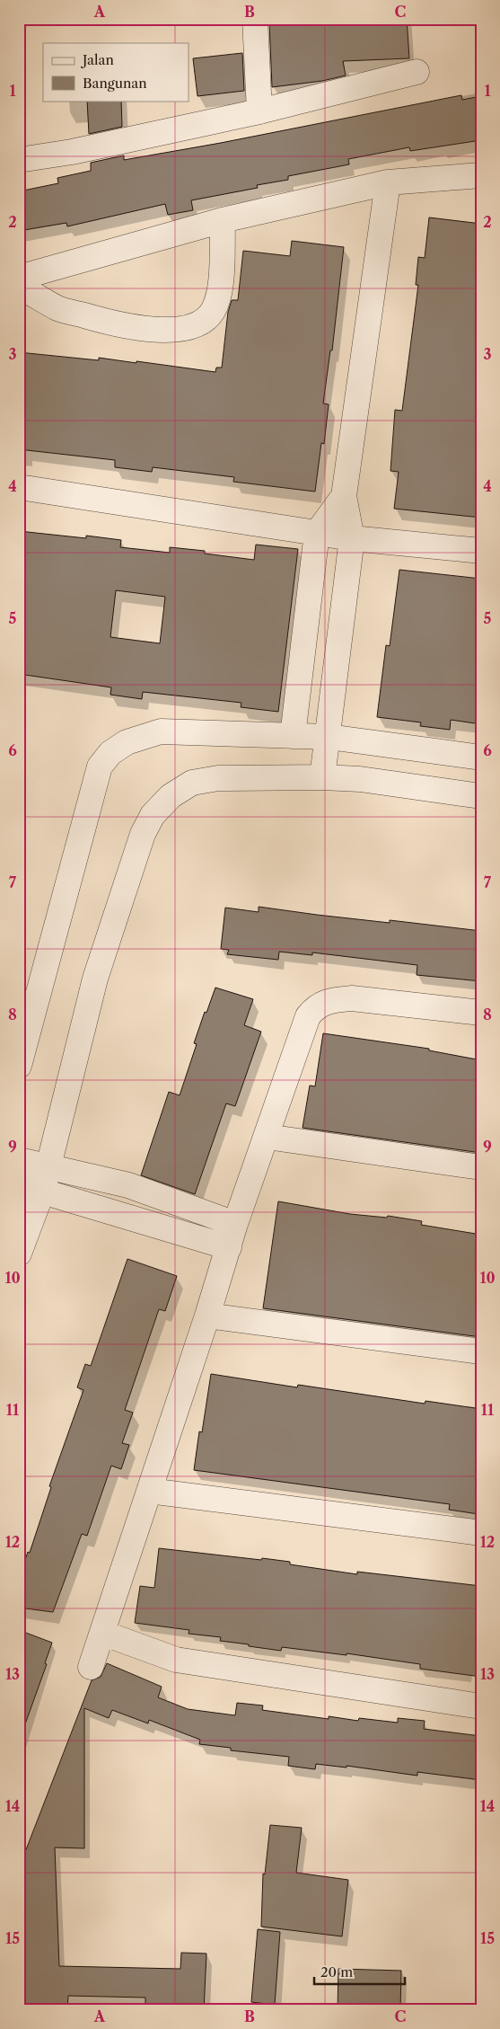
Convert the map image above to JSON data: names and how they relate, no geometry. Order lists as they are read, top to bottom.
{
  "legend": ["Jalan", "Bangunan"],
  "scale_bar": "20 m",
  "grid": {
    "columns": ["A", "B", "C"],
    "rows": [
      "1",
      "2",
      "3",
      "4",
      "5",
      "6",
      "7",
      "8",
      "9",
      "10",
      "11",
      "12",
      "13",
      "14",
      "15"
    ]
  }
}
